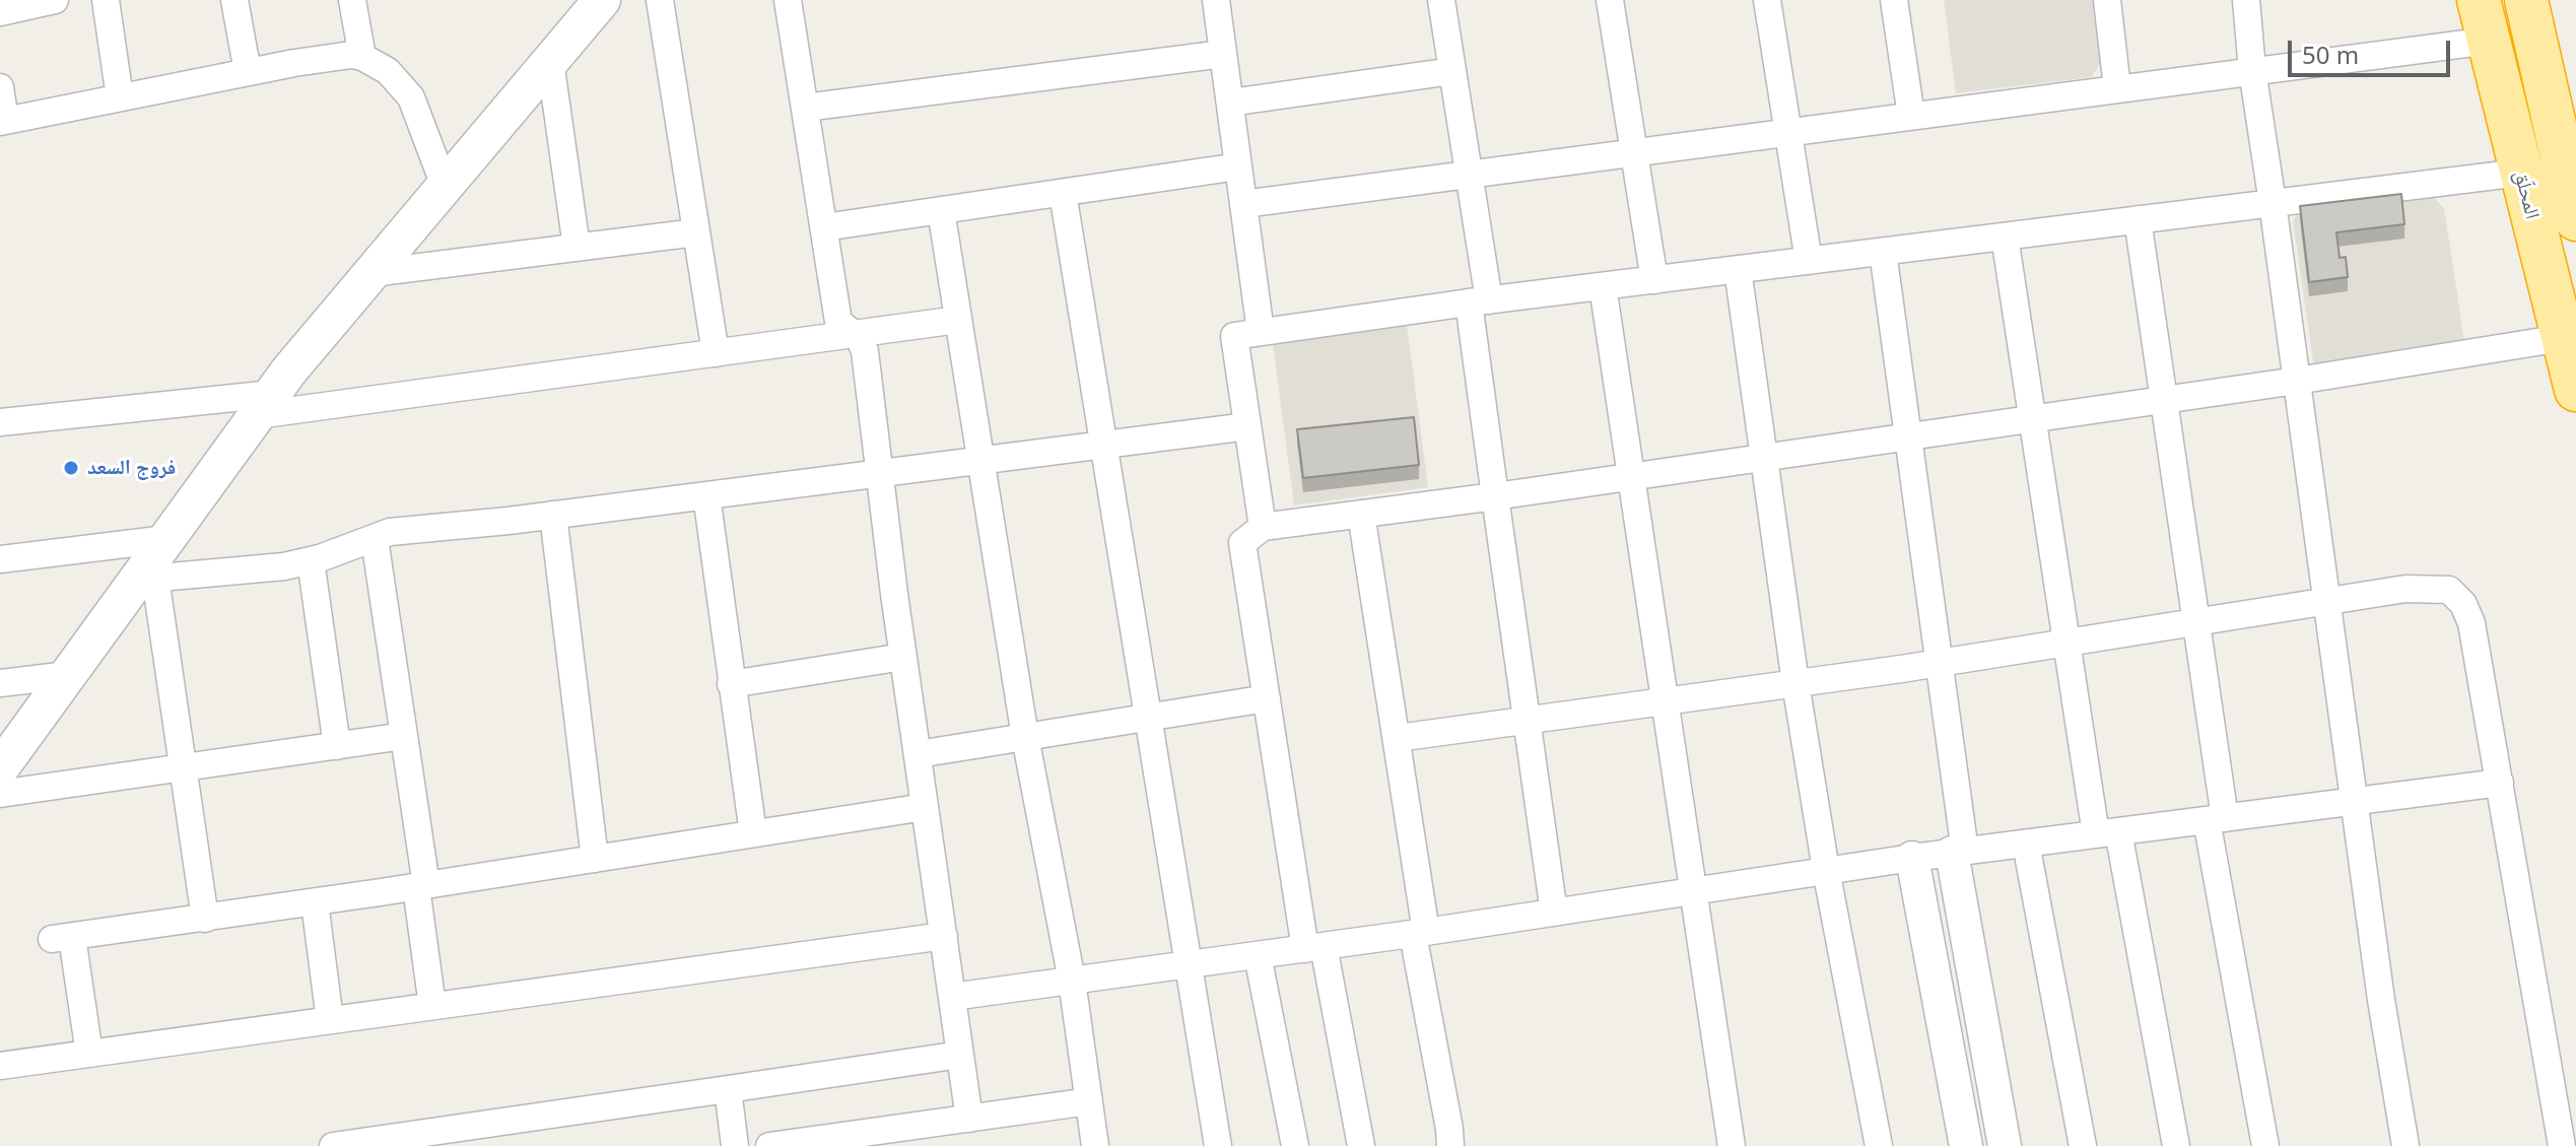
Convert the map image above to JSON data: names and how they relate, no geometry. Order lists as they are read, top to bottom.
{
  "streets": {
    "highway": ["المحلّق"]
  },
  "places": ["فروج السعد"],
  "scale_bar": "50 m"
}
